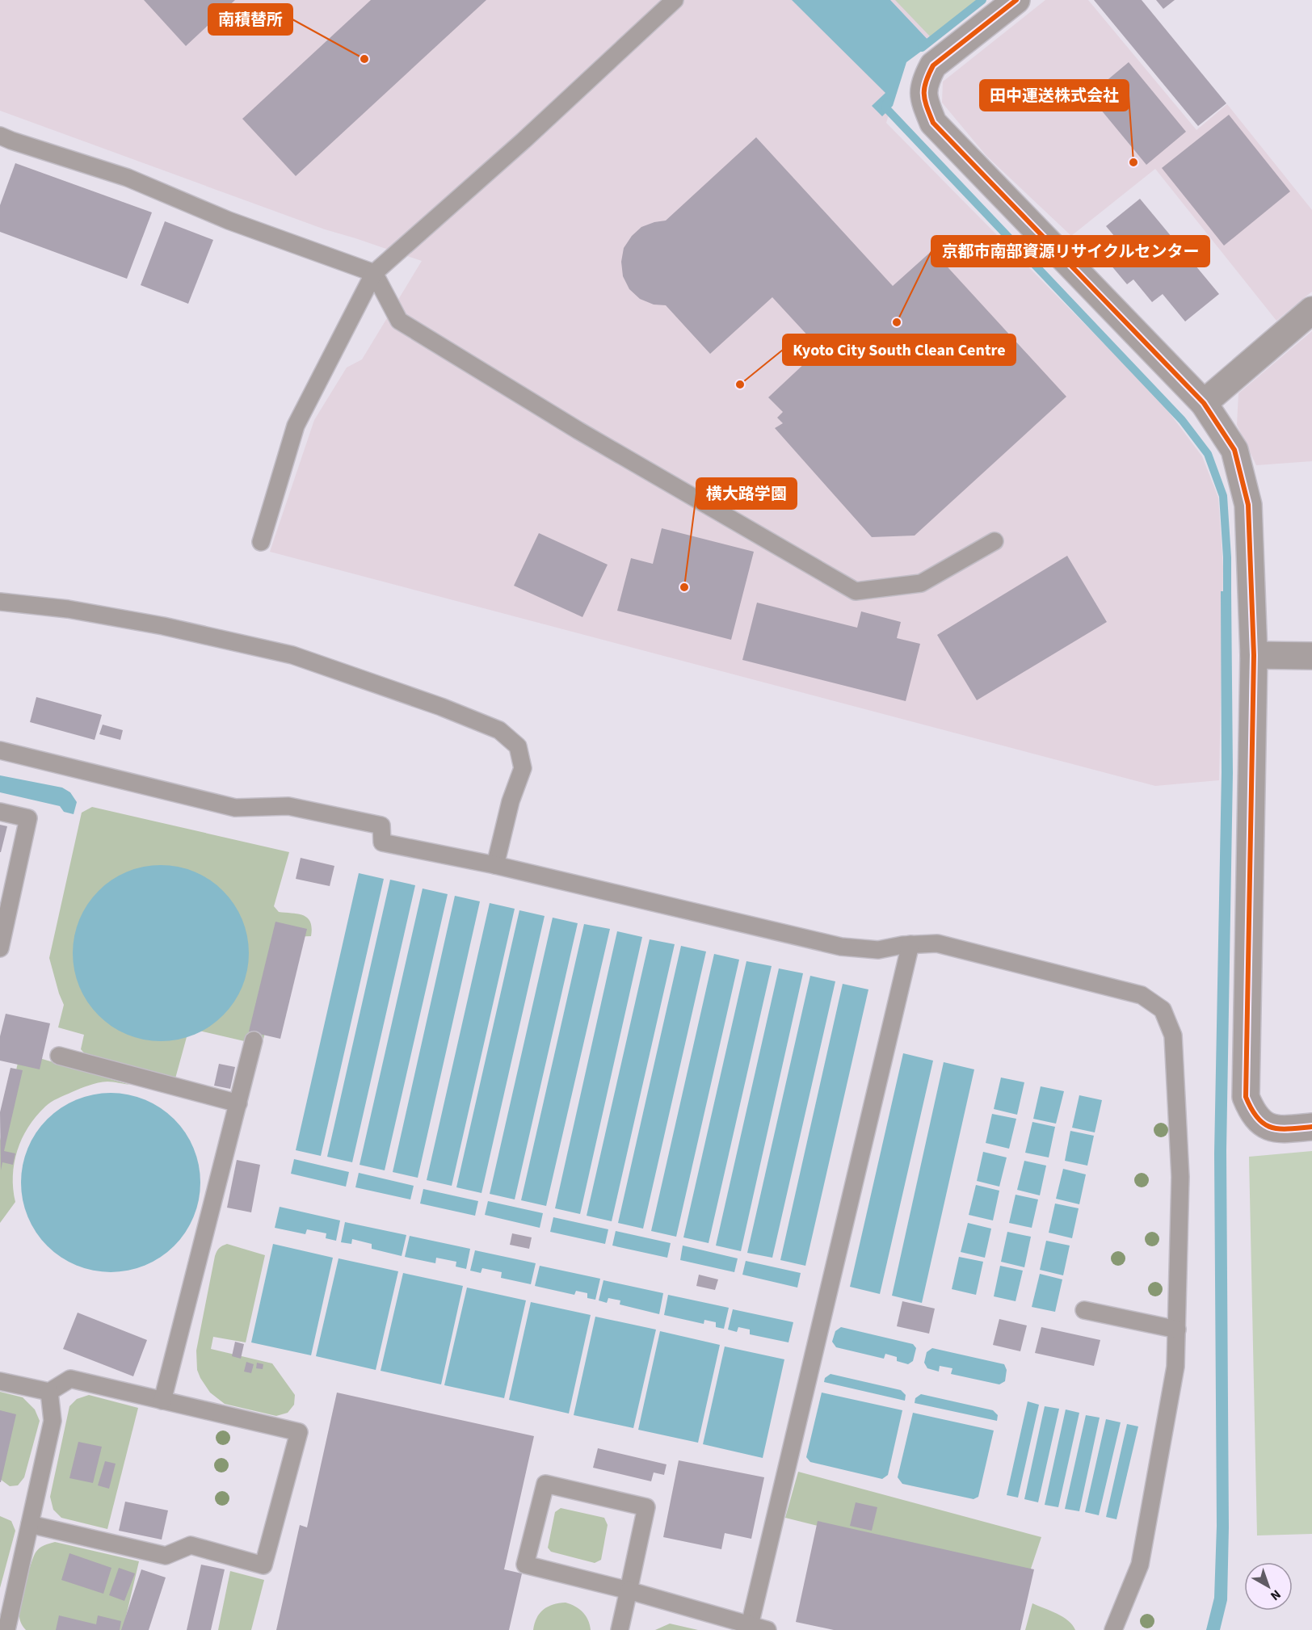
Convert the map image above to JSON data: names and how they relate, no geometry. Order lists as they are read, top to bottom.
{
  "places": [
    "南積替所",
    "田中運送株式会社",
    "京都市南部資源リサイクルセンター",
    "Kyoto City South Clean Centre",
    "横大路学園"
  ],
  "north": "bottom right"
}
